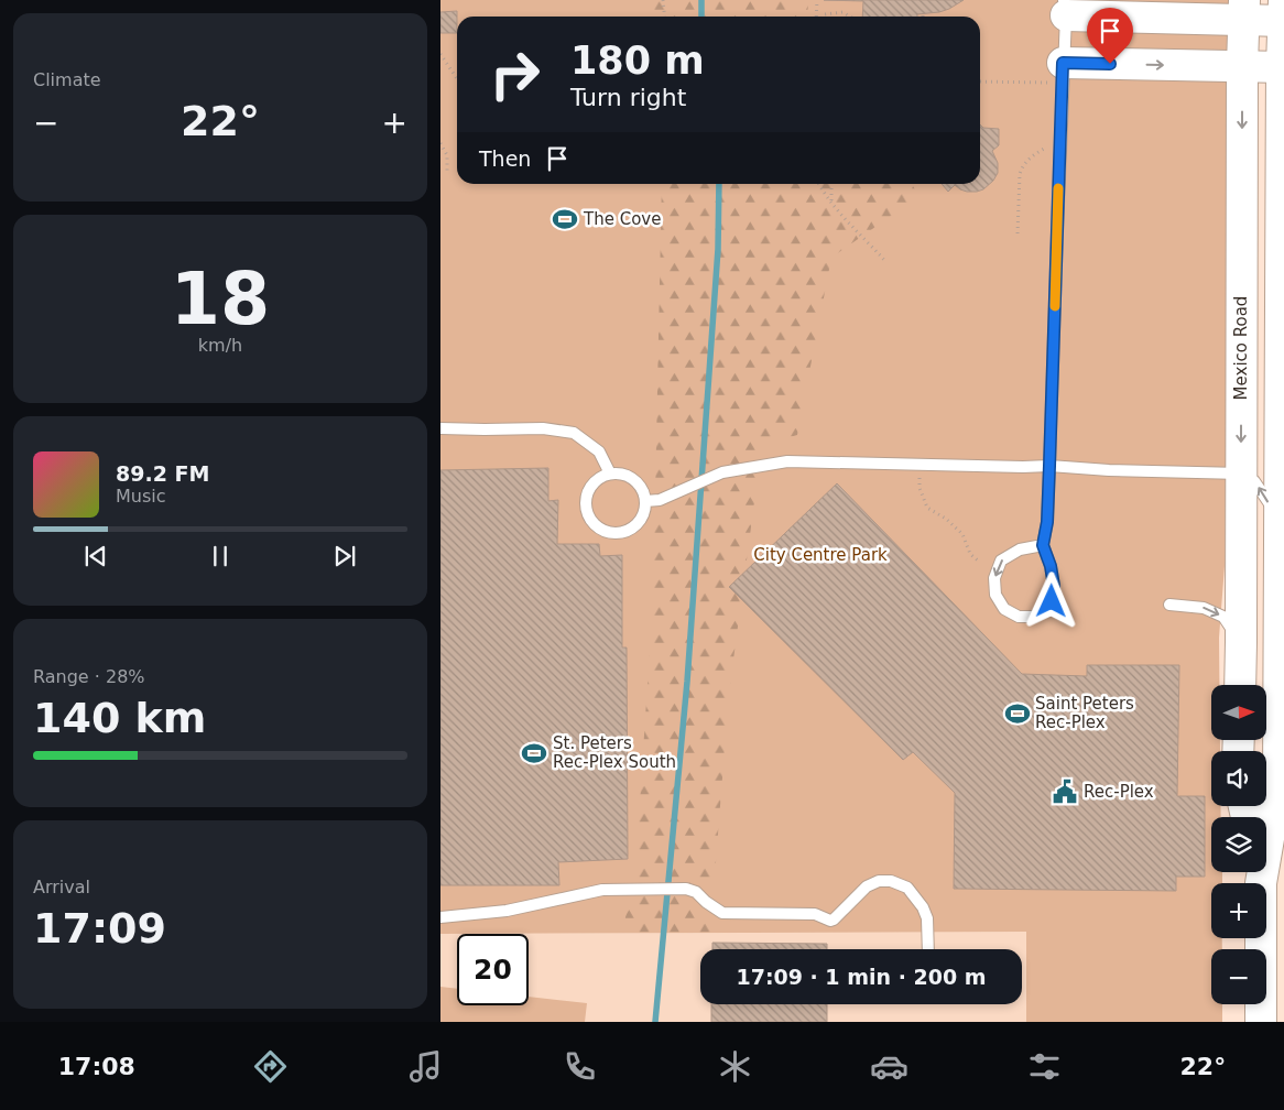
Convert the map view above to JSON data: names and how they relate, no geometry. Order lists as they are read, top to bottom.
{
  "streets": {
    "main road": ["Mexico Road"]
  },
  "parks": ["City Centre Park"],
  "places": {
    "sports": ["The Cove", "Saint Peters Rec-Plex", "St. Peters Rec-Plex South"],
    "public building": ["Rec-Plex"]
  },
  "north": "right",
  "page": {
    "tile": [
      "Climate",
      ["18", "km/h"],
      ["Range · 28%", "140 km"],
      ["Arrival", "17:09"]
    ],
    "turn": ["180 m", "Turn right"],
    "heat": ["−", "22°", "+"],
    "then": "Then",
    "song": ["89.2 FM", "Music"],
    "map_buttons": ["+", "−"],
    "limit": "20",
    "trip": "17:09 · 1 min · 200 m",
    "tabs": ["17:08", "22°"]
  }
}
